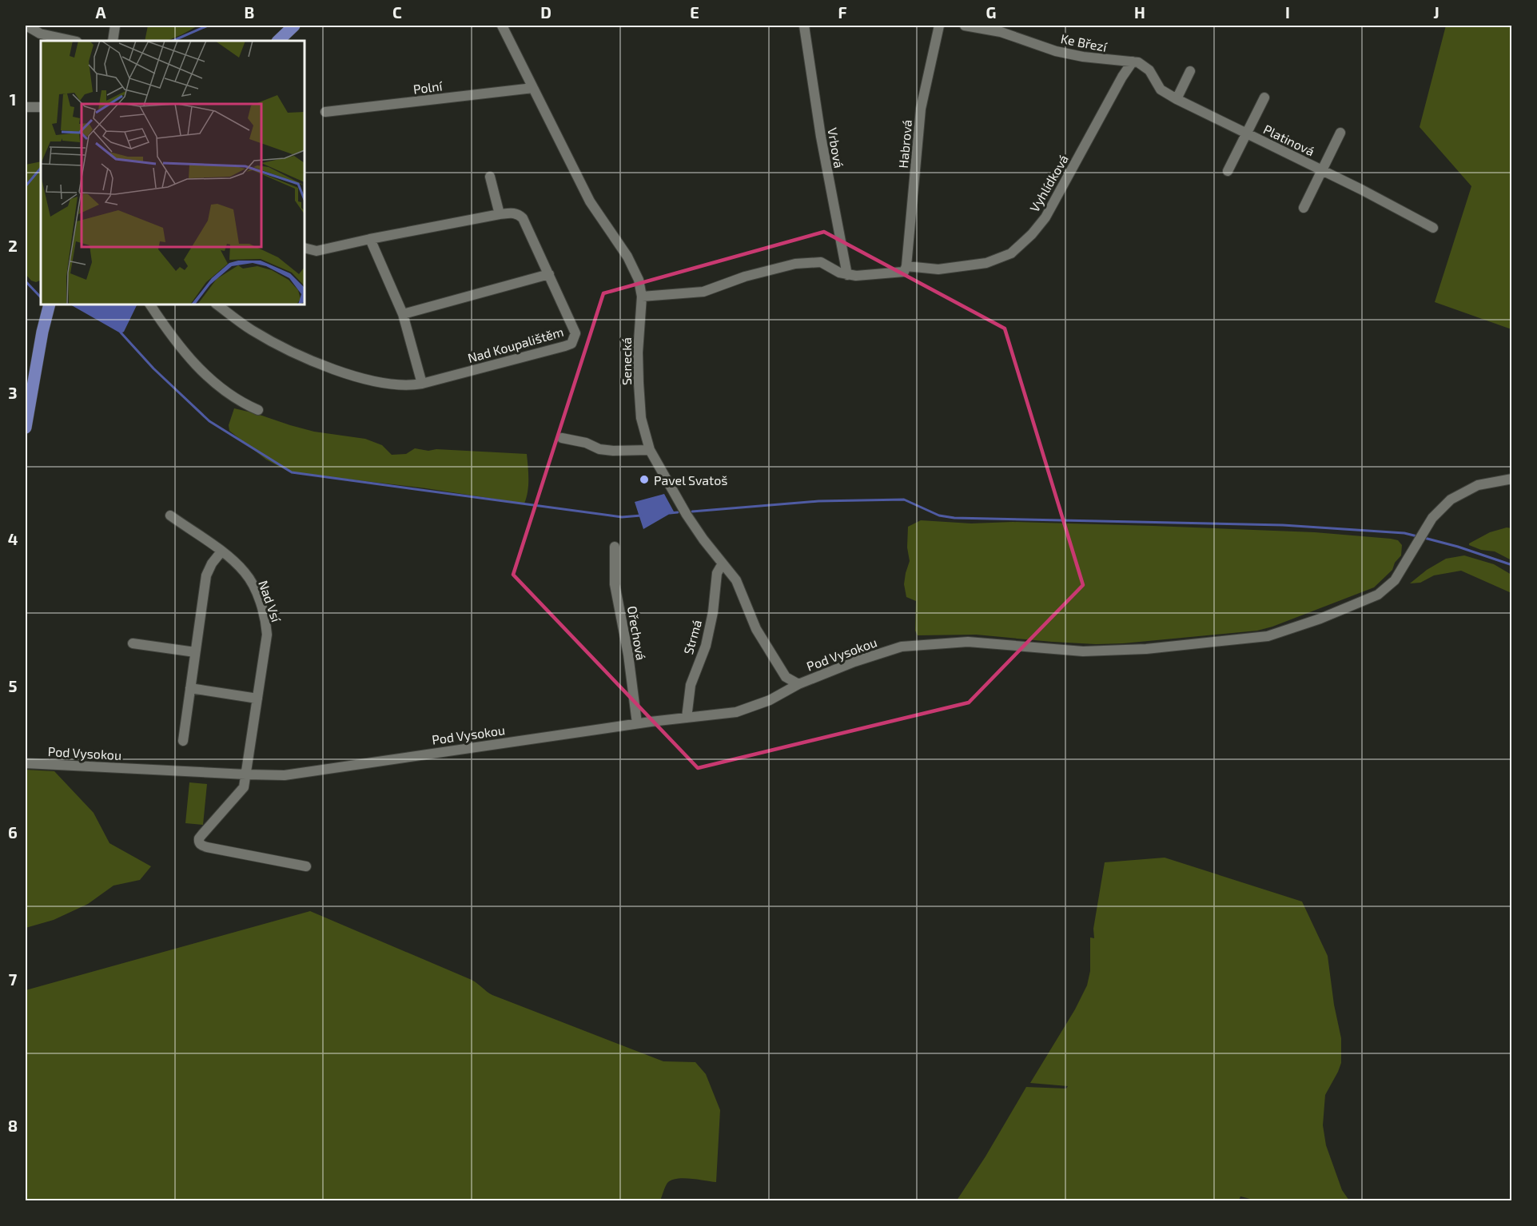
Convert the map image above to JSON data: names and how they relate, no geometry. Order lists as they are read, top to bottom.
{
  "streets": {
    "street": [
      "Ke Březí",
      "Polní",
      "Platinová",
      "Habrová",
      "Vrbová",
      "Vyhlídková",
      "Nad Koupalištěm",
      "Senecká",
      "Nad Vsí",
      "Ořechová",
      "Strmá",
      "Pod Vysokou"
    ]
  },
  "crossings": [
    ["Ke Březí", "Platinová"],
    ["Ke Březí", "Vyhlídková"],
    ["Polní", "Senecká"],
    ["Habrová", "Vyhlídková"],
    ["Vrbová", "Vyhlídková"],
    ["Vyhlídková", "Senecká"],
    ["Senecká", "Strmá"],
    ["Senecká", "Pod Vysokou"],
    ["Nad Vsí", "Pod Vysokou"],
    ["Ořechová", "Pod Vysokou"],
    ["Strmá", "Pod Vysokou"]
  ],
  "places": ["Pavel Svatoš"],
  "grid": {
    "columns": [
      "A",
      "B",
      "C",
      "D",
      "E",
      "F",
      "G",
      "H",
      "I",
      "J"
    ],
    "rows": [
      "1",
      "2",
      "3",
      "4",
      "5",
      "6",
      "7",
      "8"
    ]
  }
}
